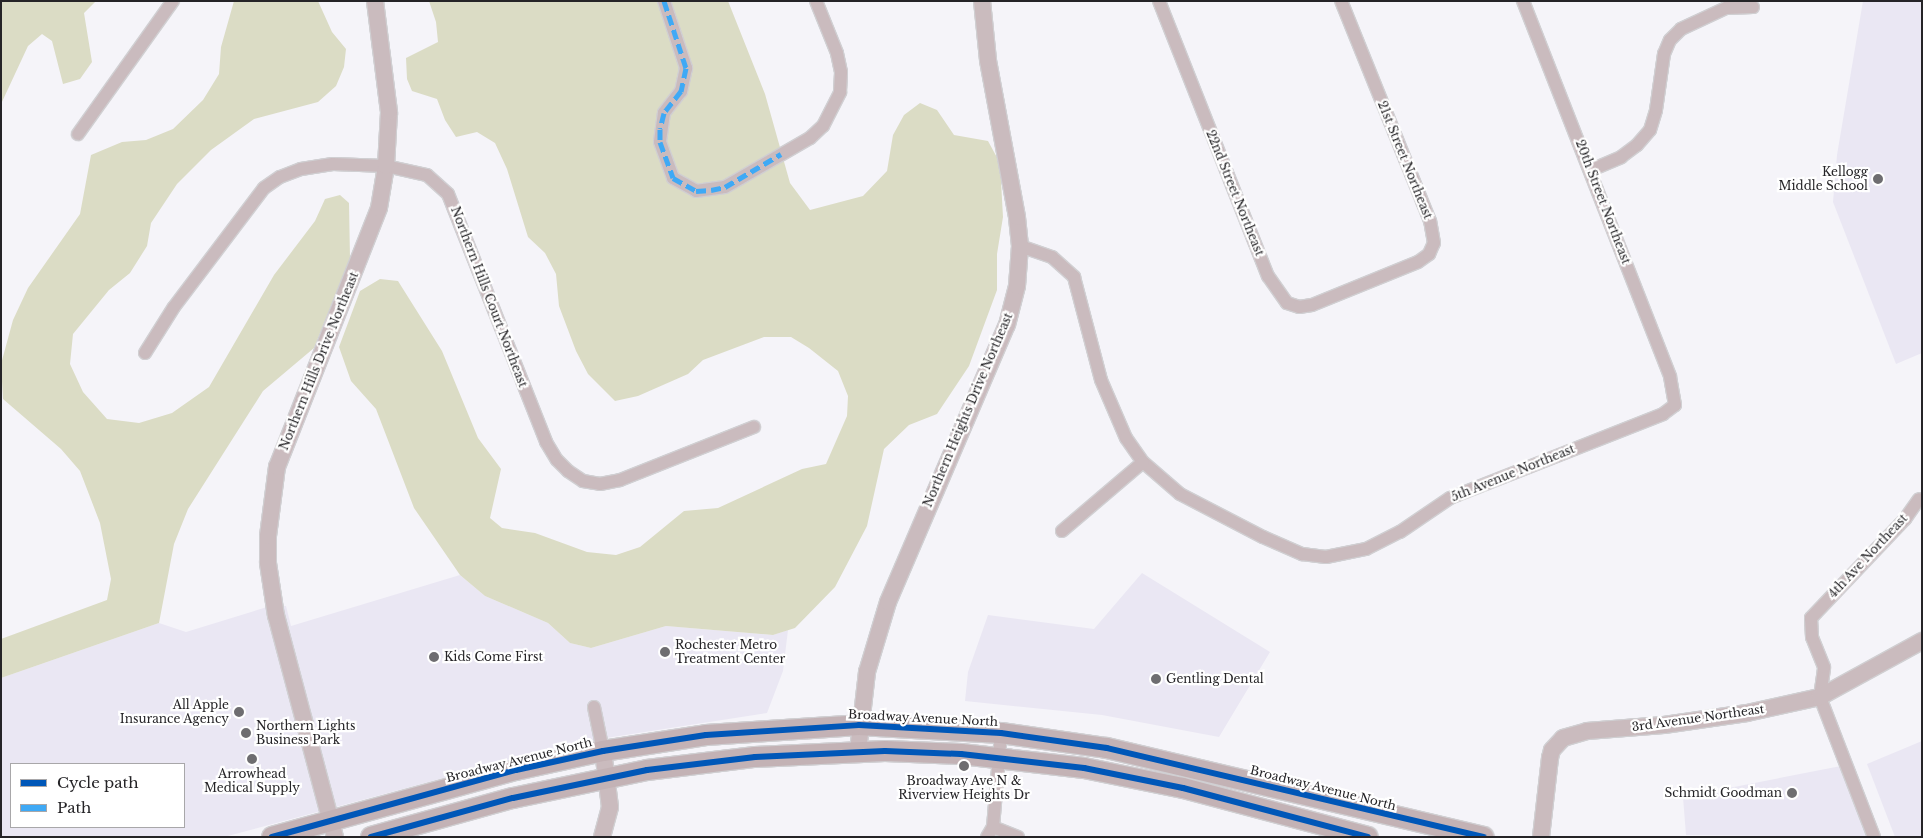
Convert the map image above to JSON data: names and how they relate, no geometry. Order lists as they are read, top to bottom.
{
  "streets": {
    "main road": ["Broadway Avenue North"],
    "street": [
      "21st Street Northeast",
      "22nd Street Northeast",
      "20th Street Northeast",
      "Northern Hills Court Northeast",
      "Northern Hills Drive Northeast",
      "Northern Heights Drive Northeast",
      "5th Avenue Northeast",
      "4th Ave Northeast",
      "3rd Avenue Northeast"
    ]
  },
  "crossings": [
    ["21st Street Northeast", "22nd Street Northeast"],
    ["20th Street Northeast", "5th Avenue Northeast"],
    ["Northern Hills Court Northeast", "Northern Hills Drive Northeast"],
    ["Northern Hills Drive Northeast", "Broadway Avenue North"],
    ["Northern Heights Drive Northeast", "5th Avenue Northeast"],
    ["Northern Heights Drive Northeast", "Broadway Avenue North"],
    ["4th Ave Northeast", "3rd Avenue Northeast"]
  ],
  "places": [
    "Kellogg Middle School",
    "Rochester Metro Treatment Center",
    "Kids Come First",
    "Gentling Dental",
    "All Apple Insurance Agency",
    "Northern Lights Business Park",
    "Arrowhead Medical Supply",
    "Broadway Ave N & Riverview Heights Dr",
    "Schmidt Goodman"
  ],
  "legend": ["Cycle path", "Path"]
}
